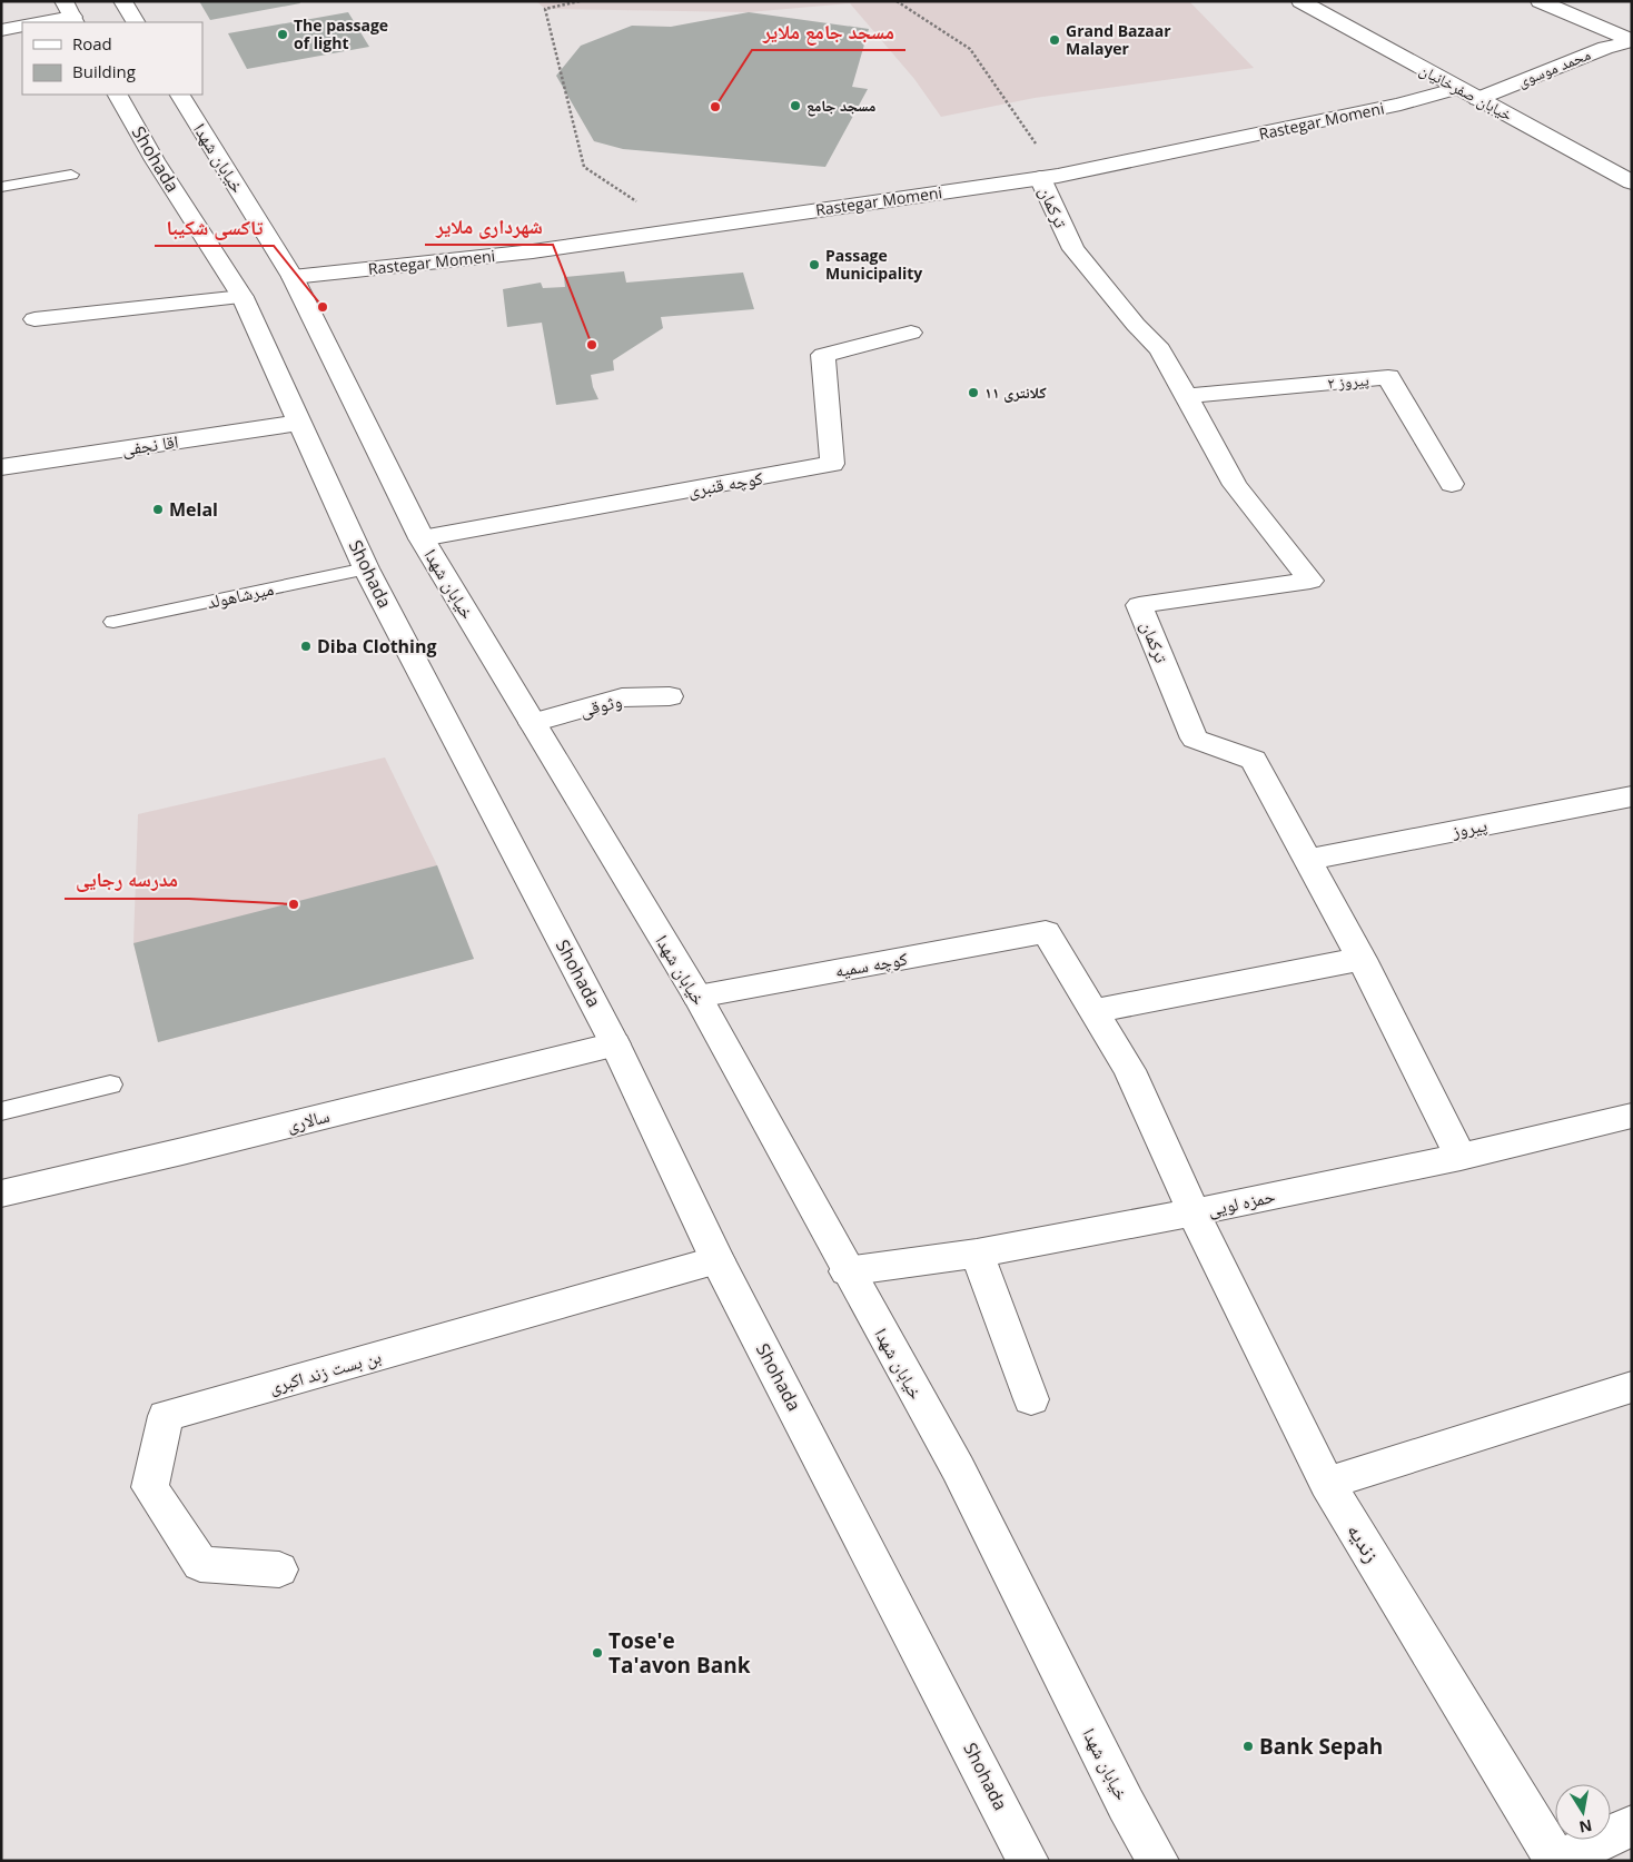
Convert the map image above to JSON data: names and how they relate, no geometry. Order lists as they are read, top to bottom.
{
  "streets": {
    "street": [
      "محمد موسوی",
      "خیابان صفرخانیان",
      "Rastegar Momeni",
      "خیابان شهدا",
      "Shohada",
      "ترکمان",
      "پیروز ۲",
      "اقا نجفی",
      "کوچه قنبری",
      "وثوقی",
      "پیروز",
      "کوچه سمیه",
      "سالاری",
      "حمزه لویی",
      "بن بست زند اکبری",
      "زندیه"
    ],
    "lane": ["میرشاهولد"]
  },
  "crossings": [
    ["محمد موسوی", "خیابان صفرخانیان"],
    ["خیابان صفرخانیان", "Rastegar Momeni"],
    ["Rastegar Momeni", "خیابان شهدا"],
    ["Rastegar Momeni", "ترکمان"],
    ["خیابان شهدا", "کوچه قنبری"],
    ["خیابان شهدا", "وثوقی"],
    ["خیابان شهدا", "کوچه سمیه"],
    ["خیابان شهدا", "حمزه لویی"],
    ["Shohada", "اقا نجفی"],
    ["Shohada", "میرشاهولد"],
    ["Shohada", "سالاری"],
    ["Shohada", "بن بست زند اکبری"],
    ["ترکمان", "پیروز ۲"],
    ["ترکمان", "پیروز"],
    ["ترکمان", "حمزه لویی"],
    ["کوچه سمیه", "زندیه"],
    ["حمزه لویی", "زندیه"]
  ],
  "places": [
    "The passage of light",
    "Grand Bazaar Malayer",
    "مسجد جامع",
    "مسجد جامع ملایر",
    "Passage Municipality",
    "تاکسی شکیبا",
    "شهرداری ملایر",
    "کلانتری ۱۱",
    "Melal",
    "Diba Clothing",
    "مدرسه رجایی",
    "Tose'e Ta'avon Bank",
    "Bank Sepah"
  ],
  "legend": ["Road", "Building"],
  "north": "bottom"
}
